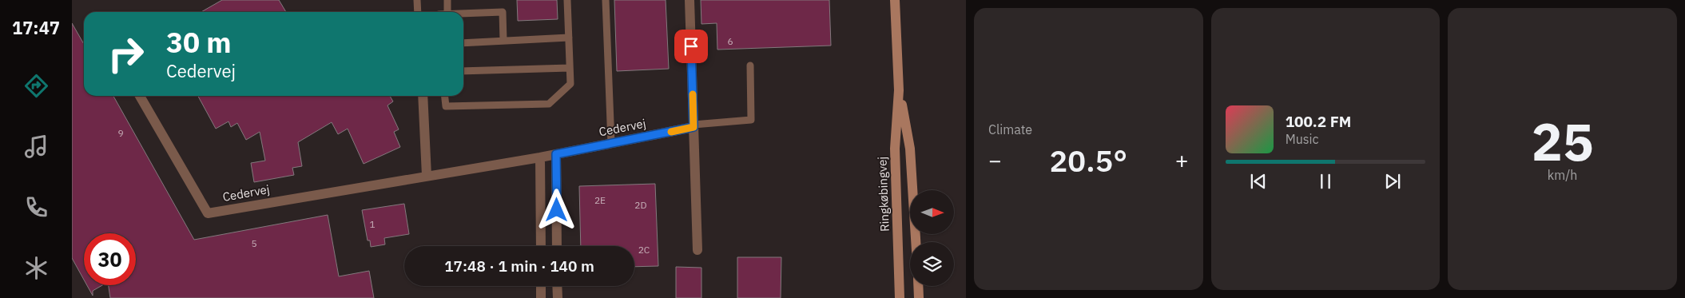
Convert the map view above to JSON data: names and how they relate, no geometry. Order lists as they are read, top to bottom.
{
  "streets": {
    "street": ["Cedervej", "Ringkøbingvej"]
  },
  "house_numbers": [
    "6",
    "9",
    "2E",
    "2D",
    "1",
    "5",
    "2C"
  ],
  "north": "right",
  "page": {
    "tabs": "17:47",
    "tile": [
      "Climate",
      ["25", "km/h"]
    ],
    "turn": ["30 m", "Cedervej"],
    "song": ["100.2 FM", "Music"],
    "heat": ["−", "20.5°", "+"],
    "limit": "30",
    "trip": "17:48 · 1 min · 140 m"
  }
}
